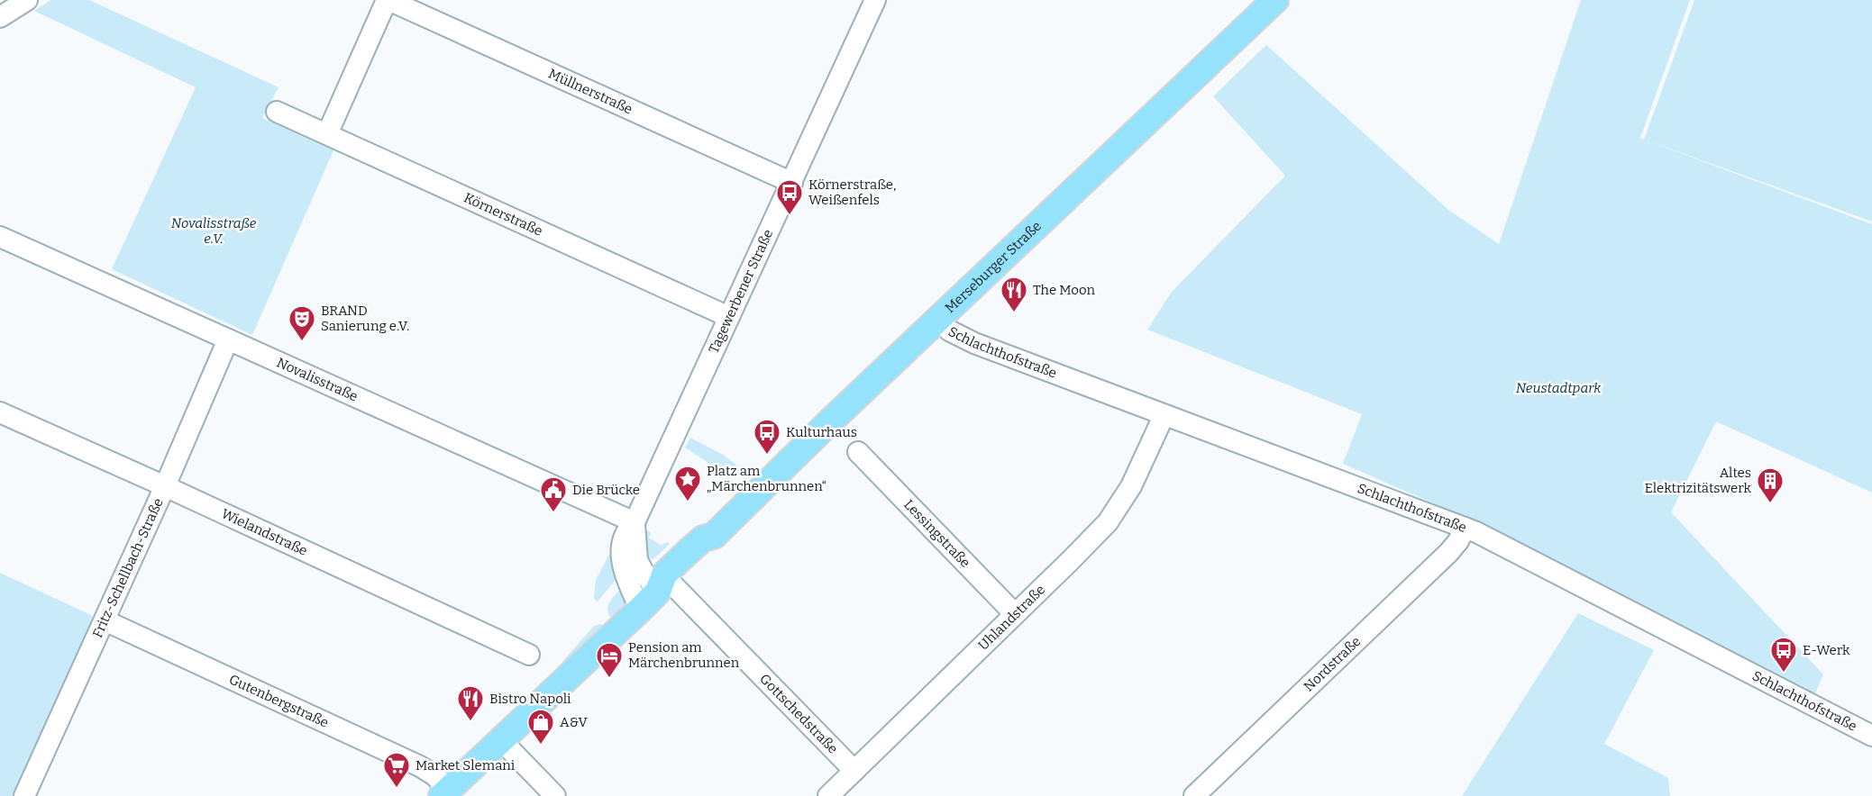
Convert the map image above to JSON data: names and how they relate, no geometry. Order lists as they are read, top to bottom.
{
  "streets": {
    "main road": ["Merseburger Straße"],
    "street": [
      "Müllnerstraße",
      "Körnerstraße",
      "Tagewerbener Straße",
      "Schlachthofstraße",
      "Novalisstraße",
      "Wielandstraße",
      "Lessingstraße",
      "Fritz-Schellbach-Straße",
      "Uhlandstraße",
      "Nordstraße",
      "Gutenbergstraße",
      "Gottschedstraße"
    ]
  },
  "crossings": [
    ["Müllnerstraße", "Tagewerbener Straße"],
    ["Körnerstraße", "Tagewerbener Straße"],
    ["Merseburger Straße", "Tagewerbener Straße"],
    ["Merseburger Straße", "Schlachthofstraße"],
    ["Merseburger Straße", "Gutenbergstraße"],
    ["Merseburger Straße", "Gottschedstraße"],
    ["Tagewerbener Straße", "Novalisstraße"],
    ["Tagewerbener Straße", "Gottschedstraße"],
    ["Schlachthofstraße", "Uhlandstraße"],
    ["Schlachthofstraße", "Nordstraße"],
    ["Novalisstraße", "Fritz-Schellbach-Straße"],
    ["Novalisstraße", "Gottschedstraße"],
    ["Wielandstraße", "Fritz-Schellbach-Straße"],
    ["Lessingstraße", "Uhlandstraße"],
    ["Fritz-Schellbach-Straße", "Gutenbergstraße"],
    ["Uhlandstraße", "Gottschedstraße"]
  ],
  "parks": ["Novalisstraße e.V.", "Neustadtpark"],
  "places": {
    "bus stop": ["Körnerstraße, Weißenfels", "Kulturhaus", "E-Werk"],
    "restaurant": ["The Moon", "Bistro Napoli"],
    "theatre": ["BRAND Sanierung e.V."],
    "place": ["Platz am „Märchenbrunnen“"],
    "building": ["Altes Elektrizitätswerk"],
    "public building": ["Die Brücke"],
    "hotel": ["Pension am Märchenbrunnen"],
    "shop": ["A&V"],
    "supermarket": ["Market Slemani"]
  }
}
